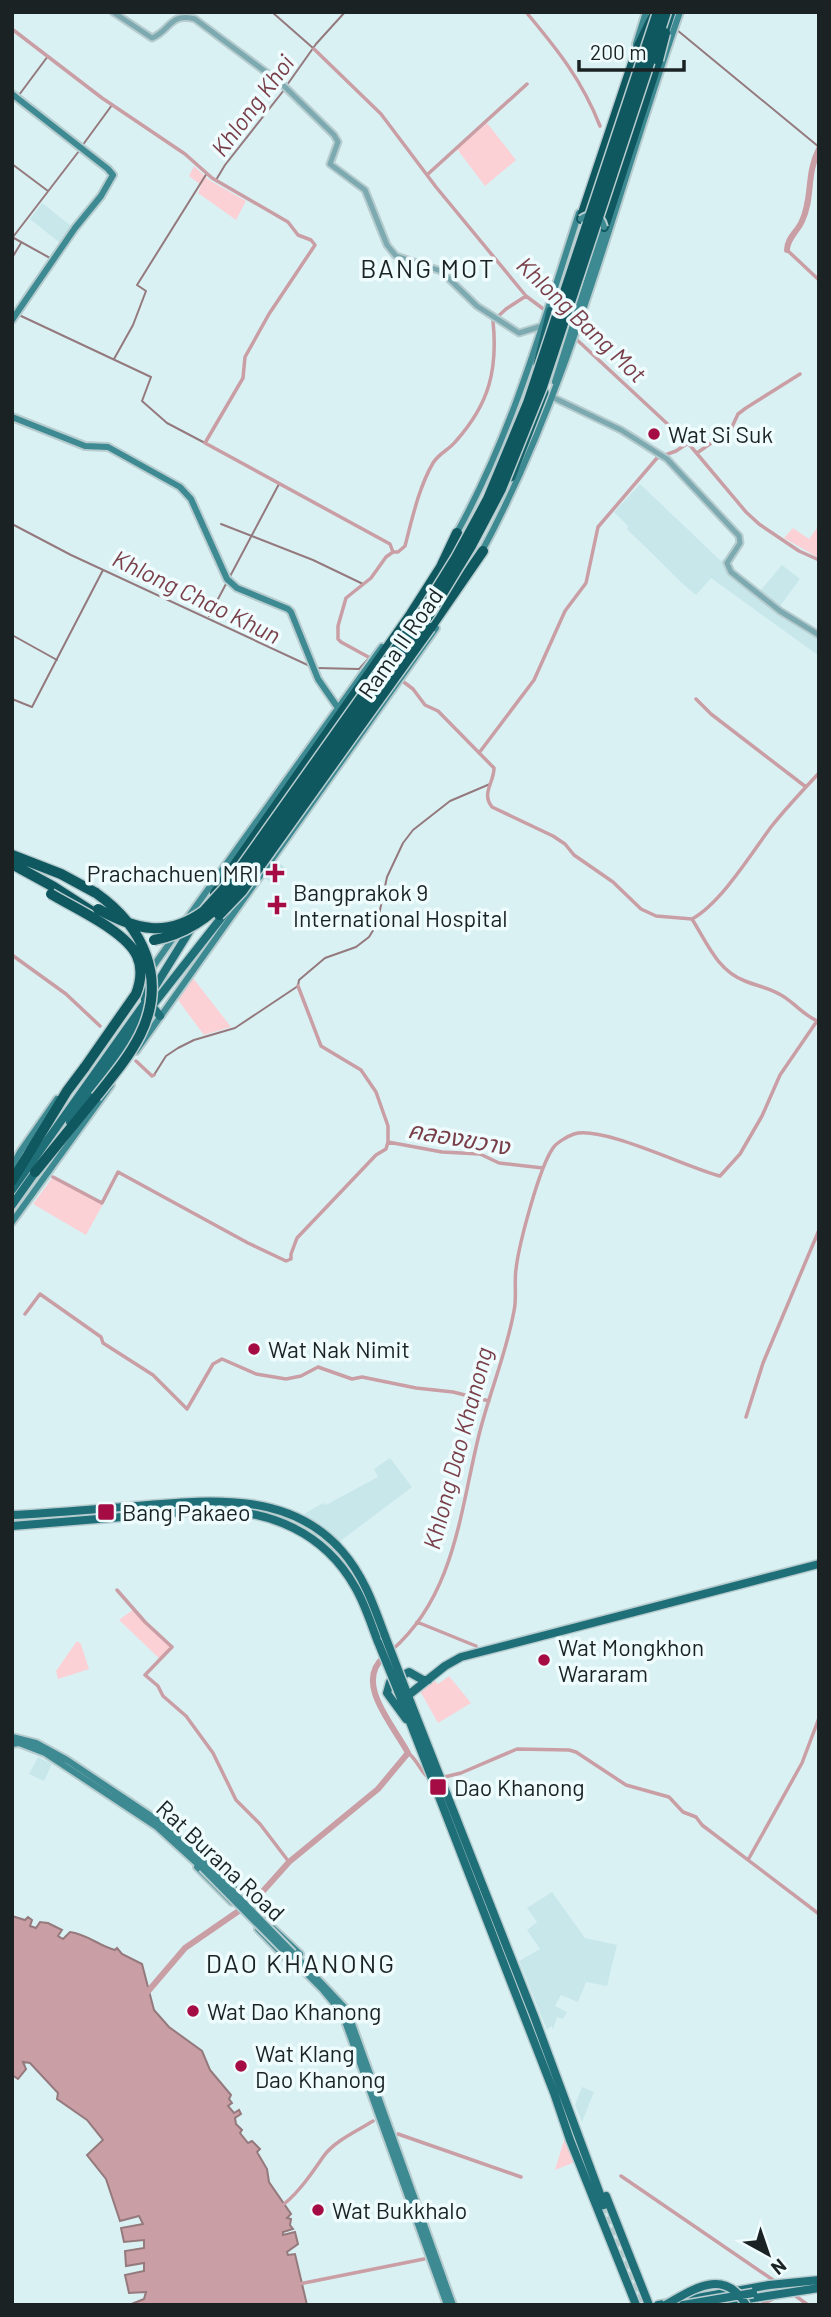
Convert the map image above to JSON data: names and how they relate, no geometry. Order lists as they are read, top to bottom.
{
  "streets": {
    "highway": ["Rama II Road"],
    "main road": ["Rat Burana Road"]
  },
  "districts": ["BANG MOT", "DAO KHANONG"],
  "water": [
    "Khlong Khoi",
    "Khlong Bang Mot",
    "Khlong Chao Khun",
    "คลองขวาง",
    "Khlong Dao Khanong"
  ],
  "places": {
    "other": [
      "Wat Si Suk",
      "Wat Nak Nimit",
      "Wat Mongkhon Wararam",
      "Wat Dao Khanong",
      "Wat Klang Dao Khanong",
      "Wat Bukkhalo"
    ],
    "health": ["Prachachuen MRI", "Bangprakok 9 International Hospital"],
    "transit": ["Bang Pakaeo", "Dao Khanong"]
  },
  "scale_bar": "200 m",
  "north": "bottom right"
}
